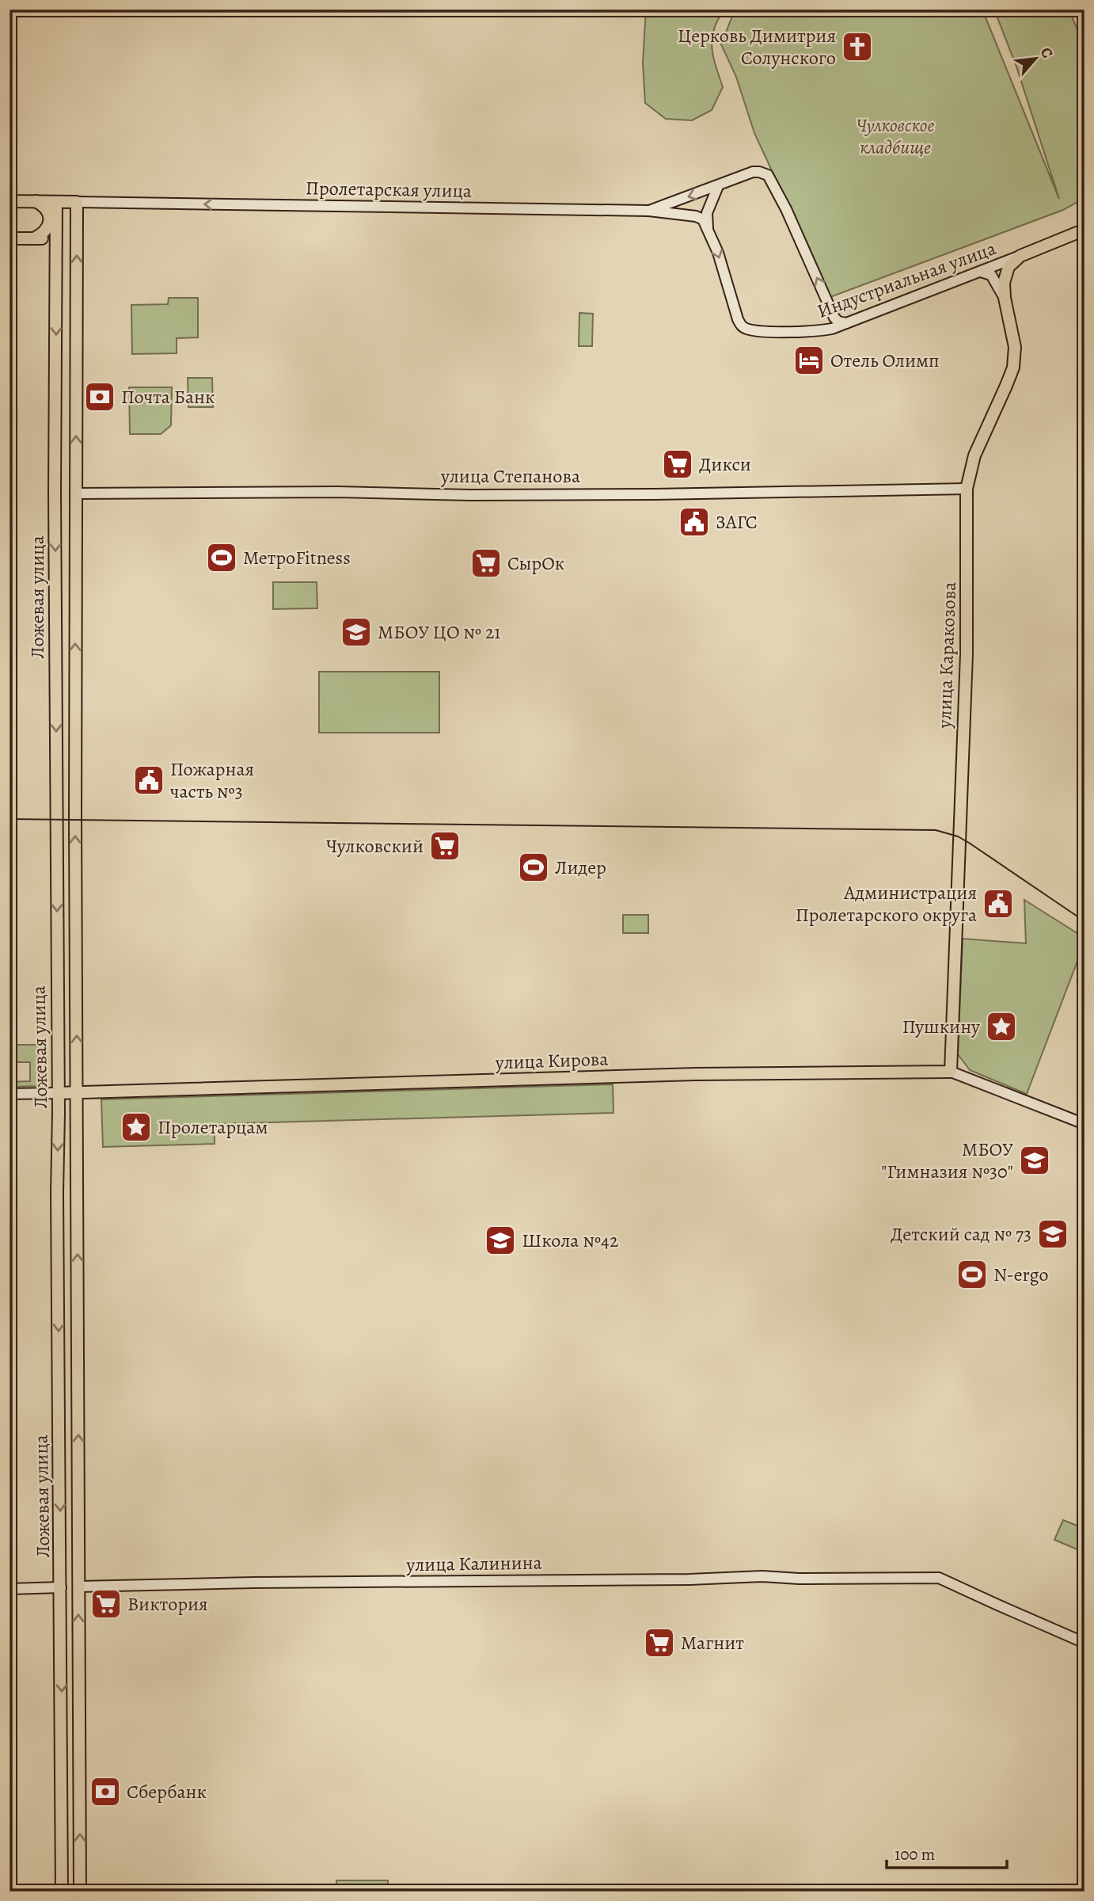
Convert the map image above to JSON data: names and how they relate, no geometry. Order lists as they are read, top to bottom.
{
  "streets": {
    "main road": [
      "Пролетарская улица",
      "улица Степанова",
      "Ложевая улица",
      "улица Каракозова",
      "улица Кирова",
      "улица Калинина"
    ],
    "street": ["Индустриальная улица"]
  },
  "crossings": [
    ["Пролетарская улица", "Индустриальная улица"],
    ["Пролетарская улица", "Ложевая улица"],
    ["Индустриальная улица", "улица Каракозова"],
    ["улица Степанова", "Ложевая улица"],
    ["улица Степанова", "улица Каракозова"],
    ["Ложевая улица", "улица Кирова"],
    ["Ложевая улица", "улица Калинина"],
    ["улица Каракозова", "улица Кирова"]
  ],
  "one_way": ["Пролетарская улица"],
  "parks": ["Чулковское кладбище"],
  "places": {
    "church": ["Церковь Димитрия Солунского"],
    "hotel": ["Отель Олимп"],
    "bank": ["Почта Банк", "Сбербанк"],
    "supermarket": [
      "Дикси",
      "СырОк",
      "Чулковский",
      "Виктория",
      "Магнит"
    ],
    "public building": ["ЗАГС", "Пожарная часть №3", "Администрация Пролетарского округа"],
    "sports": ["МетроFitness", "Лидер", "N-ergo"],
    "school or university": [
      "МБОУ ЦО № 21",
      "МБОУ \"Гимназия №30\"",
      "Детский сад № 73",
      "Школа №42"
    ],
    "place": ["Пушкину", "Пролетарцам"]
  },
  "scale_bar": "100 m",
  "north": "top right"
}
